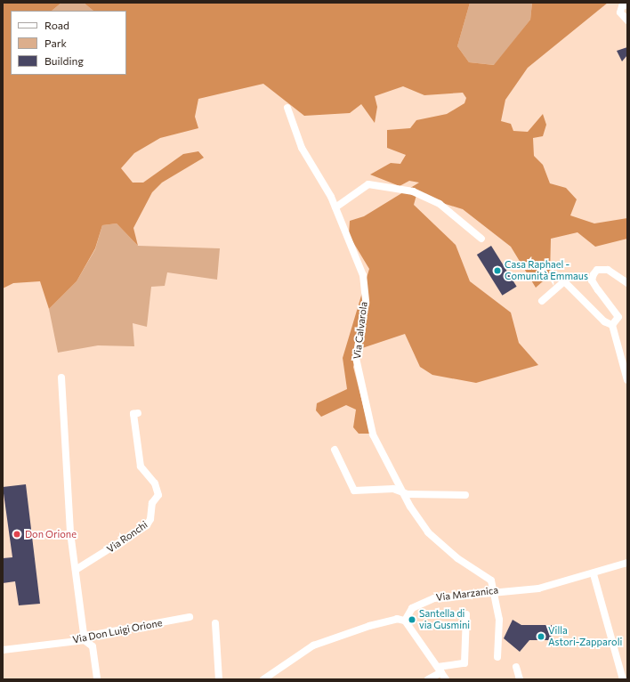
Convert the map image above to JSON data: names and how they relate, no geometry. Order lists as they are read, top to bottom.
{
  "streets": {
    "street": [
      "Via Calvarola",
      "Via Ronchi",
      "Via Marzanica",
      "Via Don Luigi Orione"
    ]
  },
  "crossings": [
    ["Via Calvarola", "Via Marzanica"]
  ],
  "places": [
    "Casa Raphael - Comunità Emmaus",
    "Don Orione",
    "Santella di via Gusmini",
    "Villa Astori-Zapparoli"
  ],
  "legend": ["Road", "Park", "Building"]
}
